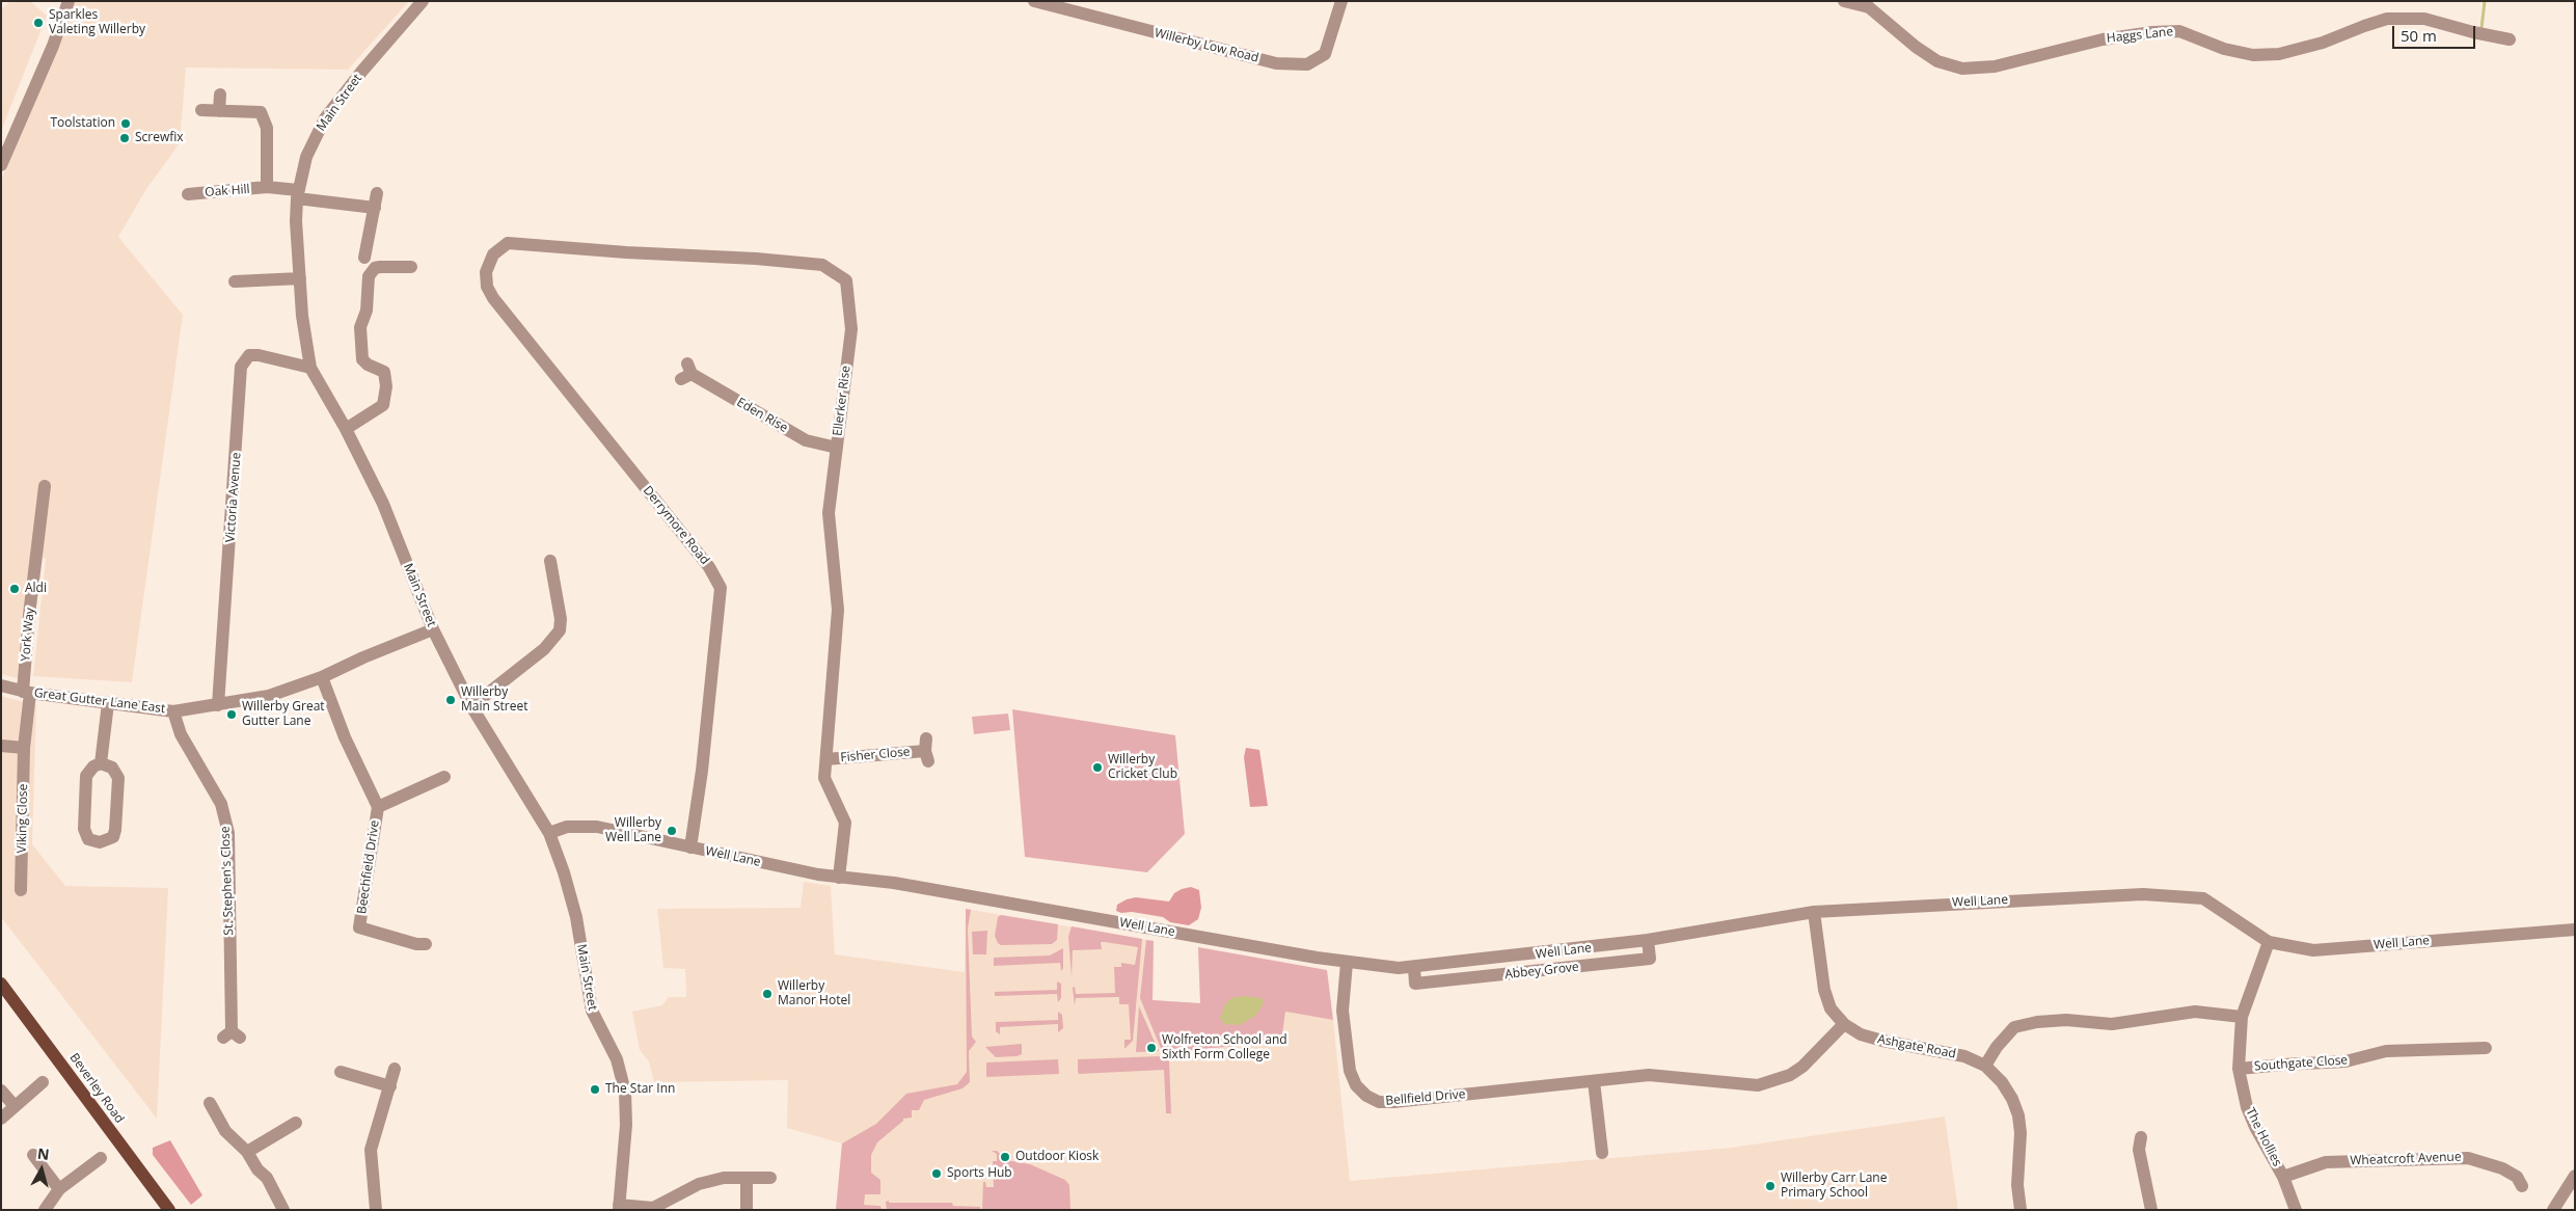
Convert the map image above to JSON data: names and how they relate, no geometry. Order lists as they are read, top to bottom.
{
  "streets": {
    "main road": ["Beverley Road"],
    "street": [
      "Haggs Lane",
      "Willerby Low Road",
      "Main Street",
      "Oak Hill",
      "Ellerker Rise",
      "Eden Rise",
      "Victoria Avenue",
      "Derrymore Road",
      "York Way",
      "Great Gutter Lane East",
      "Fisher Close",
      "Viking Close",
      "Well Lane",
      "Beechfield Drive",
      "St. Stephen's Close",
      "Abbey Grove",
      "Ashgate Road",
      "Southgate Close",
      "Bellfield Drive",
      "The Hollies",
      "Wheatcroft Avenue"
    ]
  },
  "crossings": [
    ["Main Street", "Oak Hill"],
    ["Main Street", "Victoria Avenue"],
    ["Main Street", "Great Gutter Lane East"],
    ["Main Street", "Well Lane"],
    ["Ellerker Rise", "Eden Rise"],
    ["Ellerker Rise", "Derrymore Road"],
    ["Ellerker Rise", "Fisher Close"],
    ["Ellerker Rise", "Well Lane"],
    ["Victoria Avenue", "Great Gutter Lane East"],
    ["Derrymore Road", "Well Lane"],
    ["York Way", "Great Gutter Lane East"],
    ["York Way", "Viking Close"],
    ["Great Gutter Lane East", "Viking Close"],
    ["Great Gutter Lane East", "Beechfield Drive"],
    ["Great Gutter Lane East", "St. Stephen's Close"],
    ["Well Lane", "Abbey Grove"],
    ["Well Lane", "Ashgate Road"],
    ["Well Lane", "Bellfield Drive"],
    ["Well Lane", "The Hollies"],
    ["Ashgate Road", "Bellfield Drive"],
    ["Southgate Close", "The Hollies"],
    ["The Hollies", "Wheatcroft Avenue"]
  ],
  "places": [
    "Sparkles Valeting Willerby",
    "Toolstation",
    "Screwfix",
    "Aldi",
    "Willerby Main Street",
    "Willerby Great Gutter Lane",
    "Willerby Cricket Club",
    "Willerby Well Lane",
    "Willerby Manor Hotel",
    "Wolfreton School and Sixth Form College",
    "The Star Inn",
    "Outdoor Kiosk",
    "Sports Hub",
    "Willerby Carr Lane Primary School"
  ],
  "scale_bar": "50 m",
  "north": "top"
}
